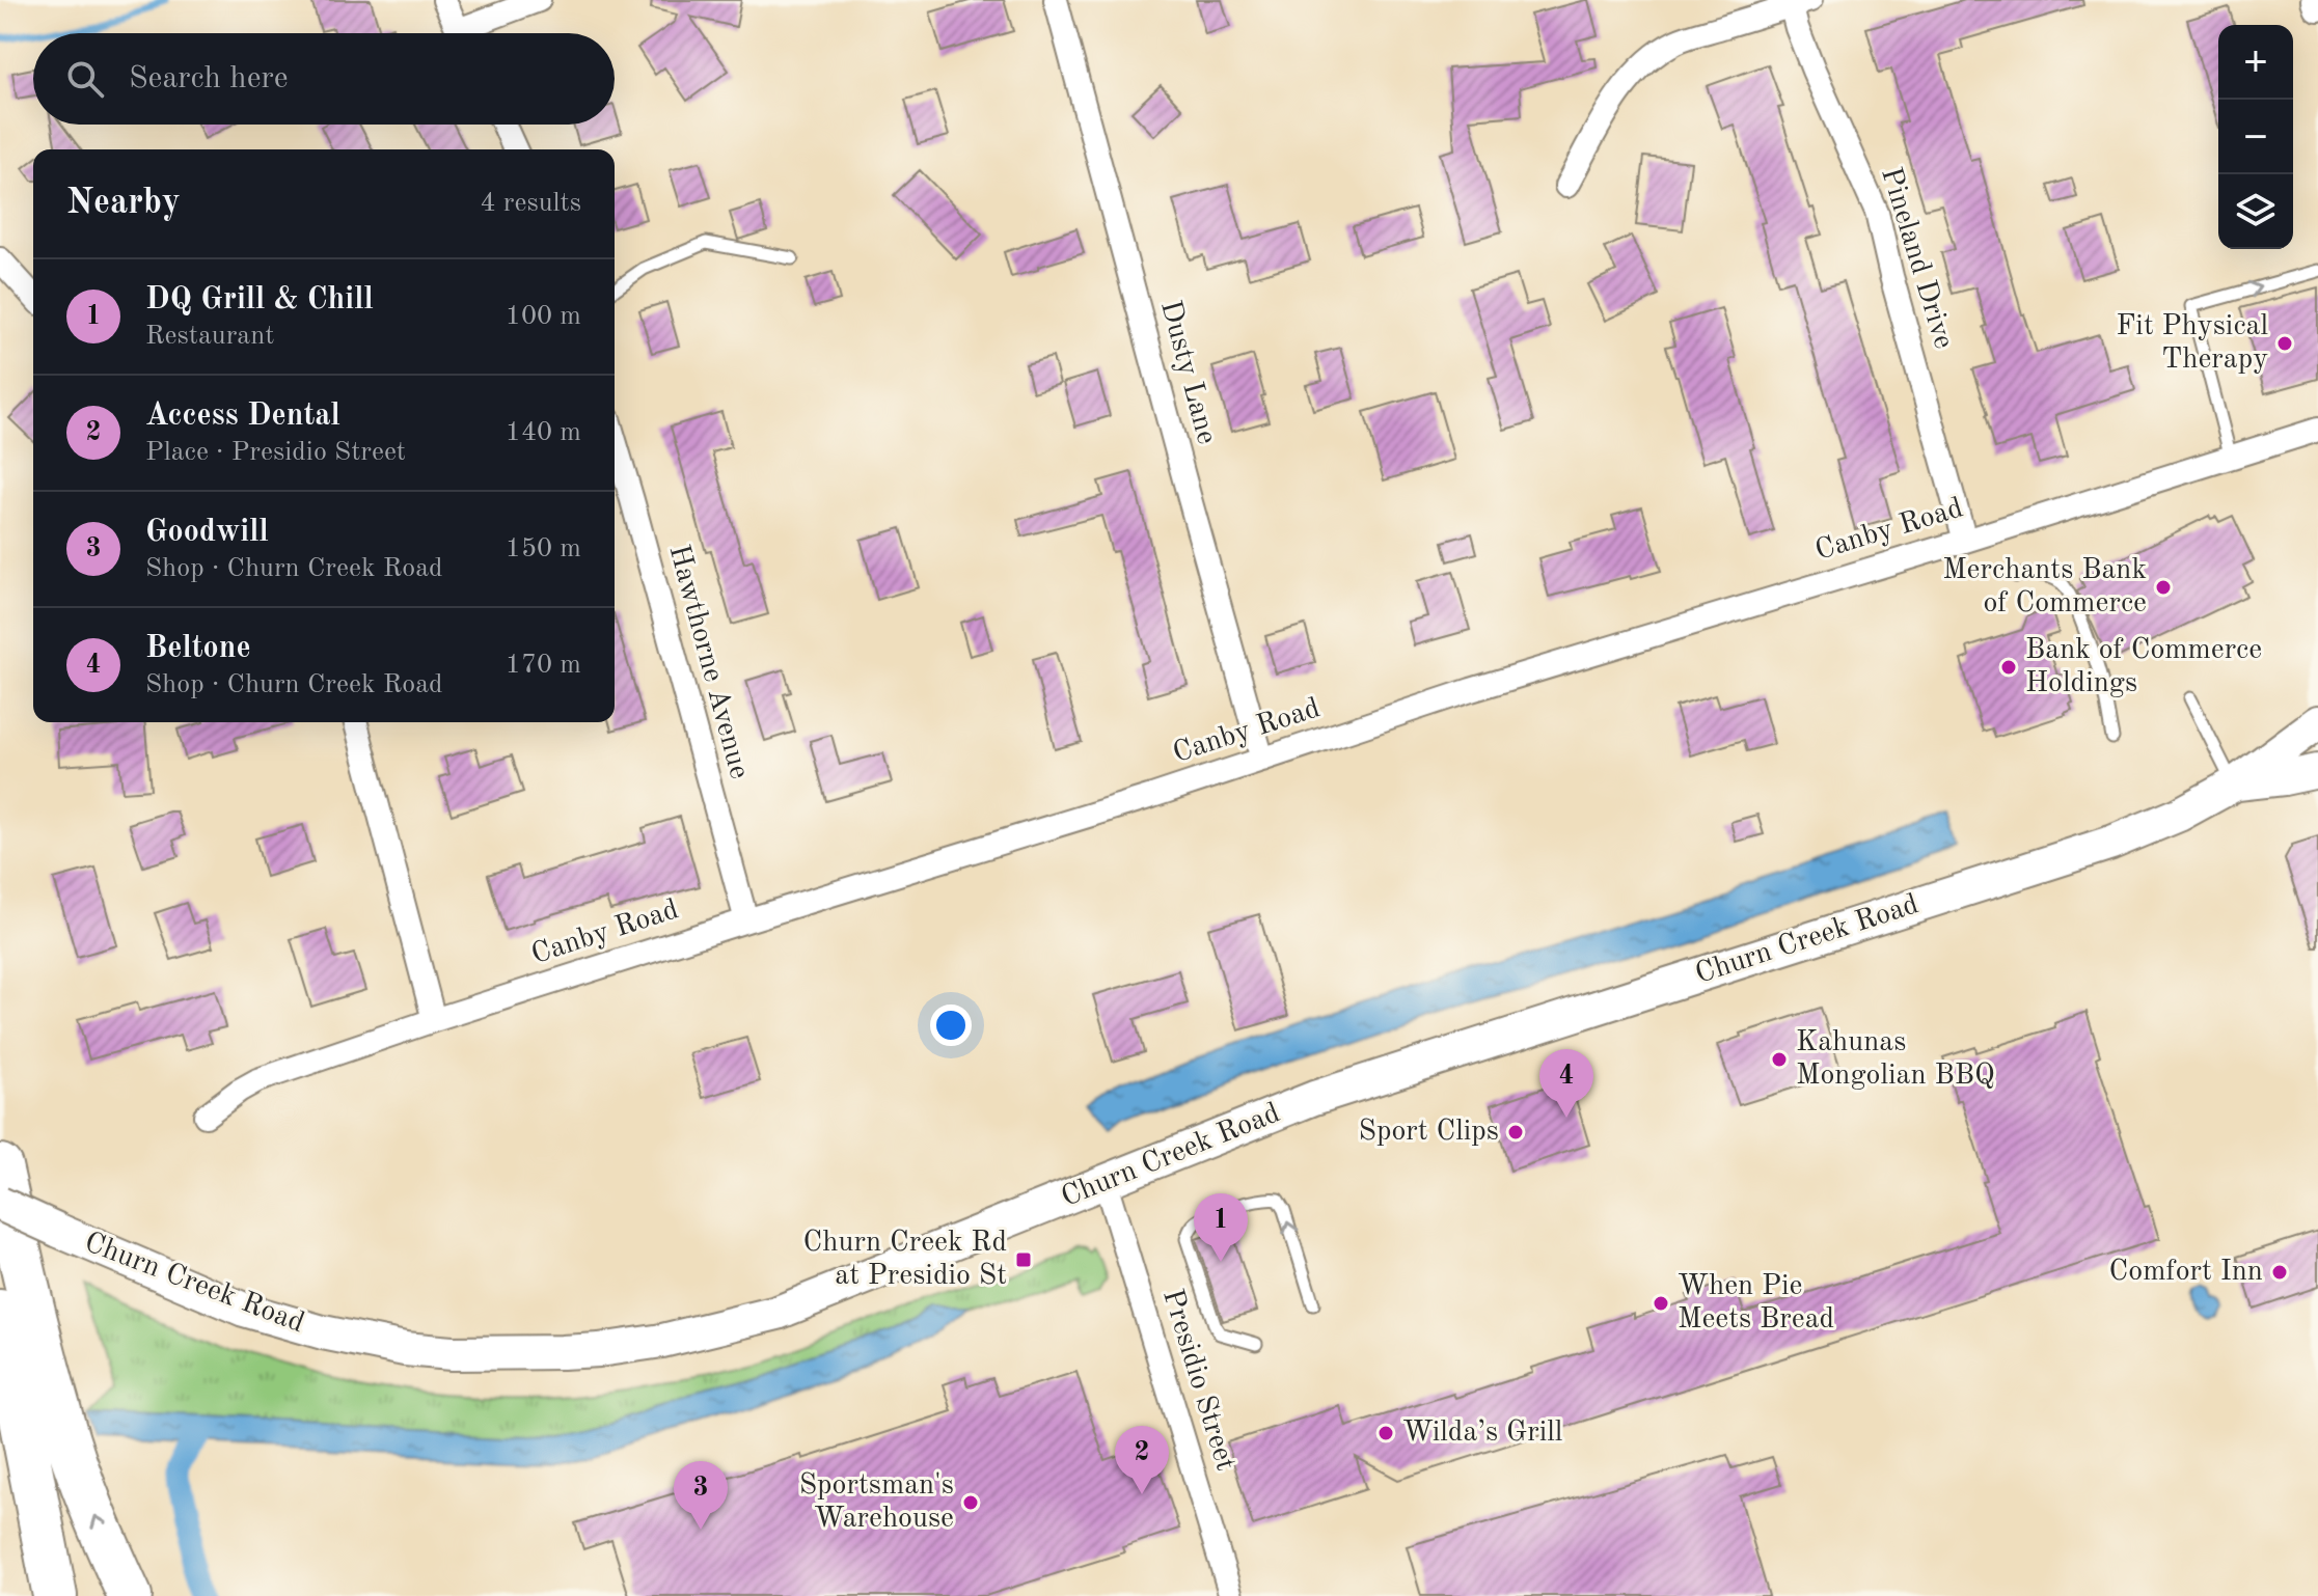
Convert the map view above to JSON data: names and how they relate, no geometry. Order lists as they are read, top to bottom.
{
  "streets": {
    "main road": ["Churn Creek Road"],
    "street": [
      "Pineland Drive",
      "Dusty Lane",
      "Canby Road",
      "Hawthorne Avenue",
      "Presidio Street"
    ]
  },
  "crossings": [
    ["Pineland Drive", "Canby Road"],
    ["Dusty Lane", "Canby Road"],
    ["Canby Road", "Hawthorne Avenue"],
    ["Churn Creek Road", "Presidio Street"]
  ],
  "places": {
    "other": [
      "Fit Physical Therapy",
      "Merchants Bank of Commerce",
      "Bank of Commerce Holdings",
      "Kahunas Mongolian BBQ",
      "Sport Clips",
      "Comfort Inn",
      "When Pie Meets Bread",
      "Wilda’s Grill",
      "Sportsman's Warehouse"
    ],
    "transit": ["Churn Creek Rd at Presidio St"]
  },
  "page": {
    "map_buttons": ["+", "−"],
    "search": "Search here",
    "heading": ["Nearby", "4 results"],
    "list": [
      {
        "mark": "1",
        "name": "DQ Grill & Chill",
        "note": "Restaurant",
        "value": "100 m"
      },
      {
        "mark": "2",
        "name": "Access Dental",
        "note": "Place · Presidio Street",
        "value": "140 m"
      },
      {
        "mark": "3",
        "name": "Goodwill",
        "note": "Shop · Churn Creek Road",
        "value": "150 m"
      },
      {
        "mark": "4",
        "name": "Beltone",
        "note": "Shop · Churn Creek Road",
        "value": "170 m"
      }
    ],
    "pins": [
      "4",
      "1",
      "2",
      "3"
    ]
  }
}
